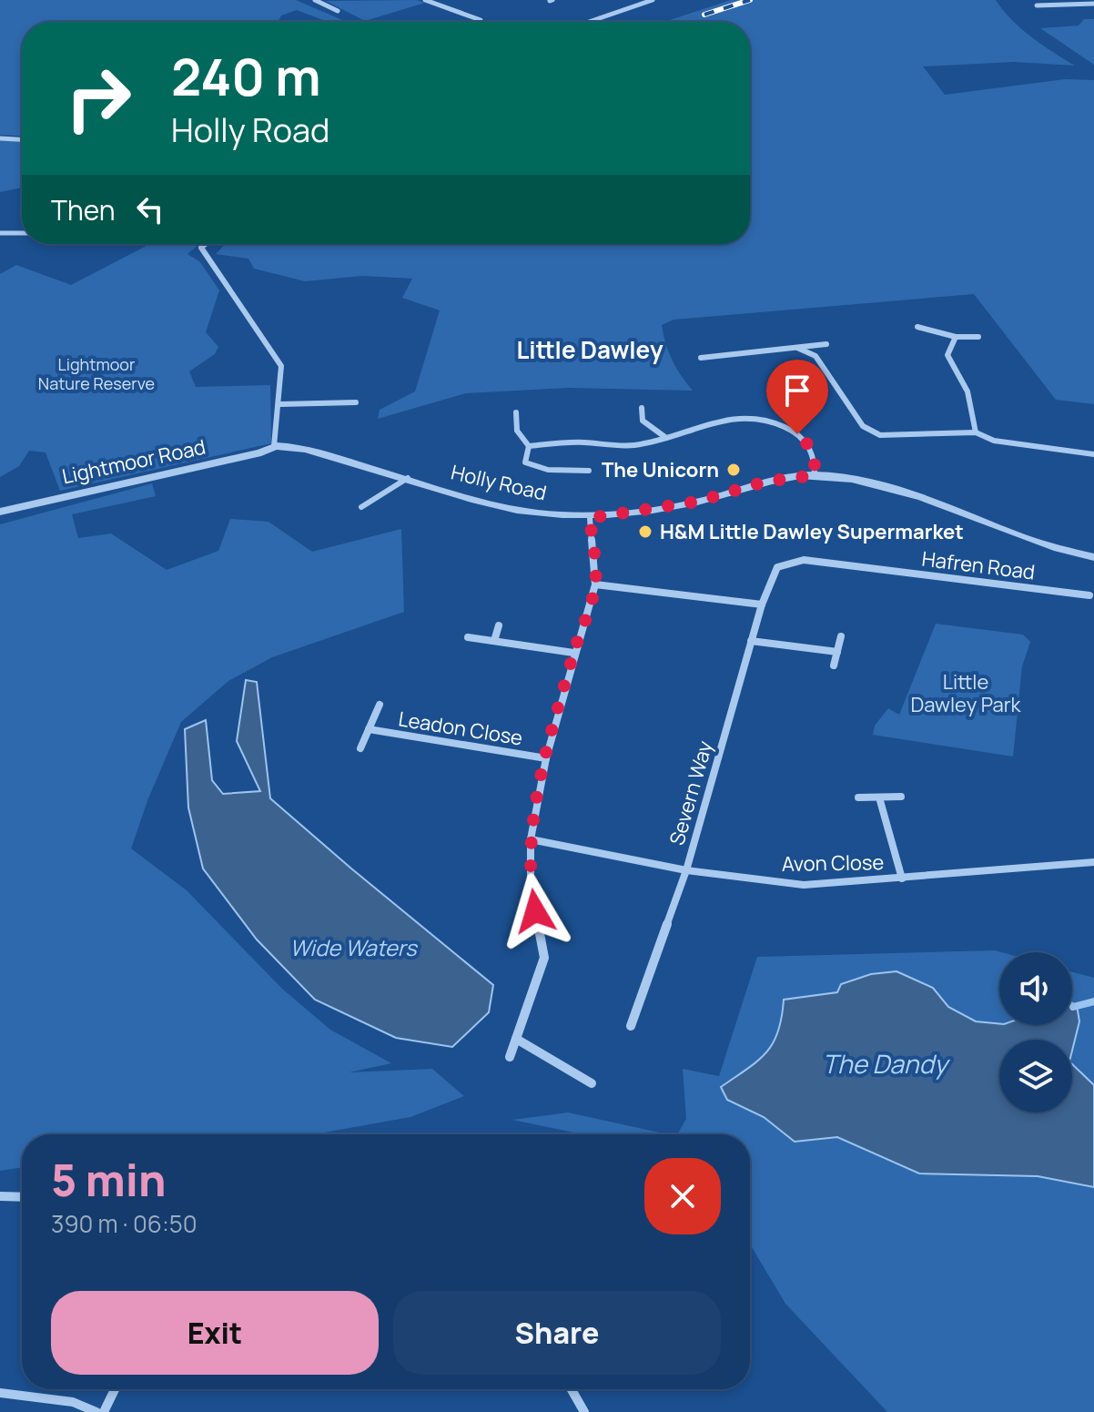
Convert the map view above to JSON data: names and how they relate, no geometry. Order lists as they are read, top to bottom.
{
  "streets": {
    "street": [
      "Lightmoor Road",
      "Holly Road",
      "Hafren Road",
      "Leadon Close",
      "Severn Way",
      "Avon Close"
    ]
  },
  "crossings": [
    ["Lightmoor Road", "Holly Road"],
    ["Hafren Road", "Severn Way"],
    ["Severn Way", "Avon Close"]
  ],
  "districts": ["Little Dawley"],
  "water": ["Wide Waters", "The Dandy"],
  "parks": ["Lightmoor Nature Reserve", "Little Dawley Park"],
  "places": ["The Unicorn", "H&M Little Dawley Supermarket"],
  "page": {
    "turn": ["240 m", "Holly Road"],
    "then": "Then",
    "heading": ["5 min", "390 m · 06:50"],
    "buttons": ["Exit", "Share"]
  }
}
